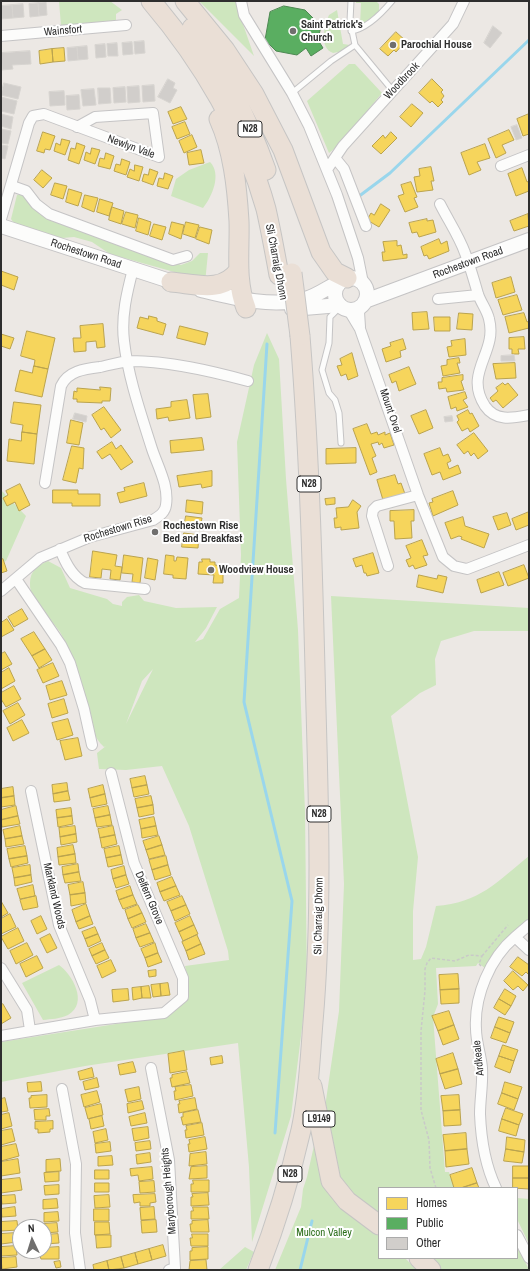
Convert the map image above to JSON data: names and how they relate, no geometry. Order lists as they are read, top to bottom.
{
  "streets": {
    "highway": ["N28", "Sli Charraig Dhonn", "L9149"],
    "main road": ["Rochestown Road"],
    "street": [
      "Wainsfort",
      "Woodbrook",
      "Newlyn Vale",
      "Mount Ovel",
      "Rochestown Rise",
      "Markland Woods",
      "Delfern Grove",
      "Ardkeale",
      "Maryborough Heights"
    ]
  },
  "crossings": [
    ["Rochestown Road", "Mount Ovel"],
    ["Rochestown Road", "Rochestown Rise"],
    ["Sli Charraig Dhonn", "L9149"],
    ["Markland Woods", "Delfern Grove"]
  ],
  "parks": ["Mulcon Valley"],
  "places": [
    "Saint Patrick's Church",
    "Parochial House",
    "Rochestown Rise Bed and Breakfast",
    "Woodview House"
  ],
  "legend": ["Homes", "Public", "Other"],
  "north": "top"
}
